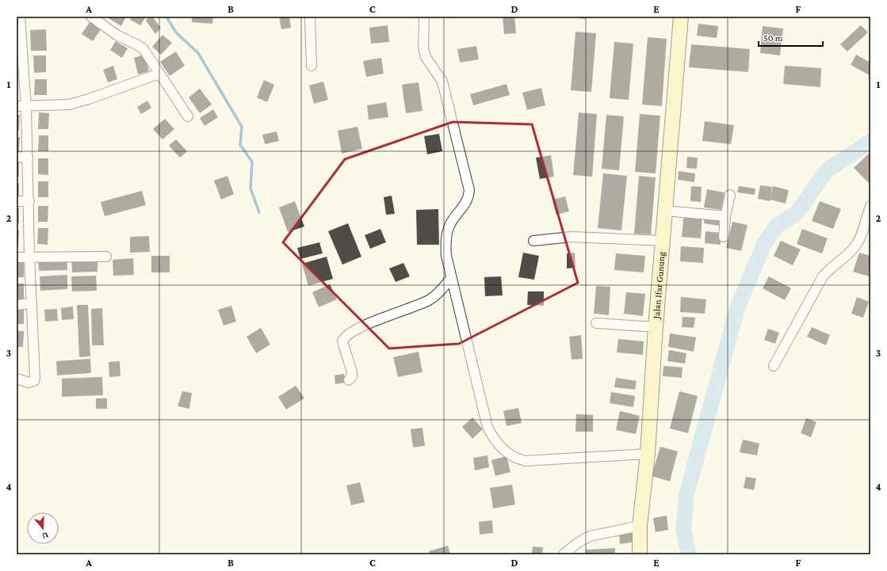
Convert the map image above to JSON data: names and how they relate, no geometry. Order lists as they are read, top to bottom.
{
  "streets": {
    "street": ["Jalan Ifar Gunung"]
  },
  "scale_bar": "50 m",
  "north": "bottom",
  "grid": {
    "columns": [
      "A",
      "B",
      "C",
      "D",
      "E",
      "F"
    ],
    "rows": [
      "1",
      "2",
      "3",
      "4"
    ]
  }
}
